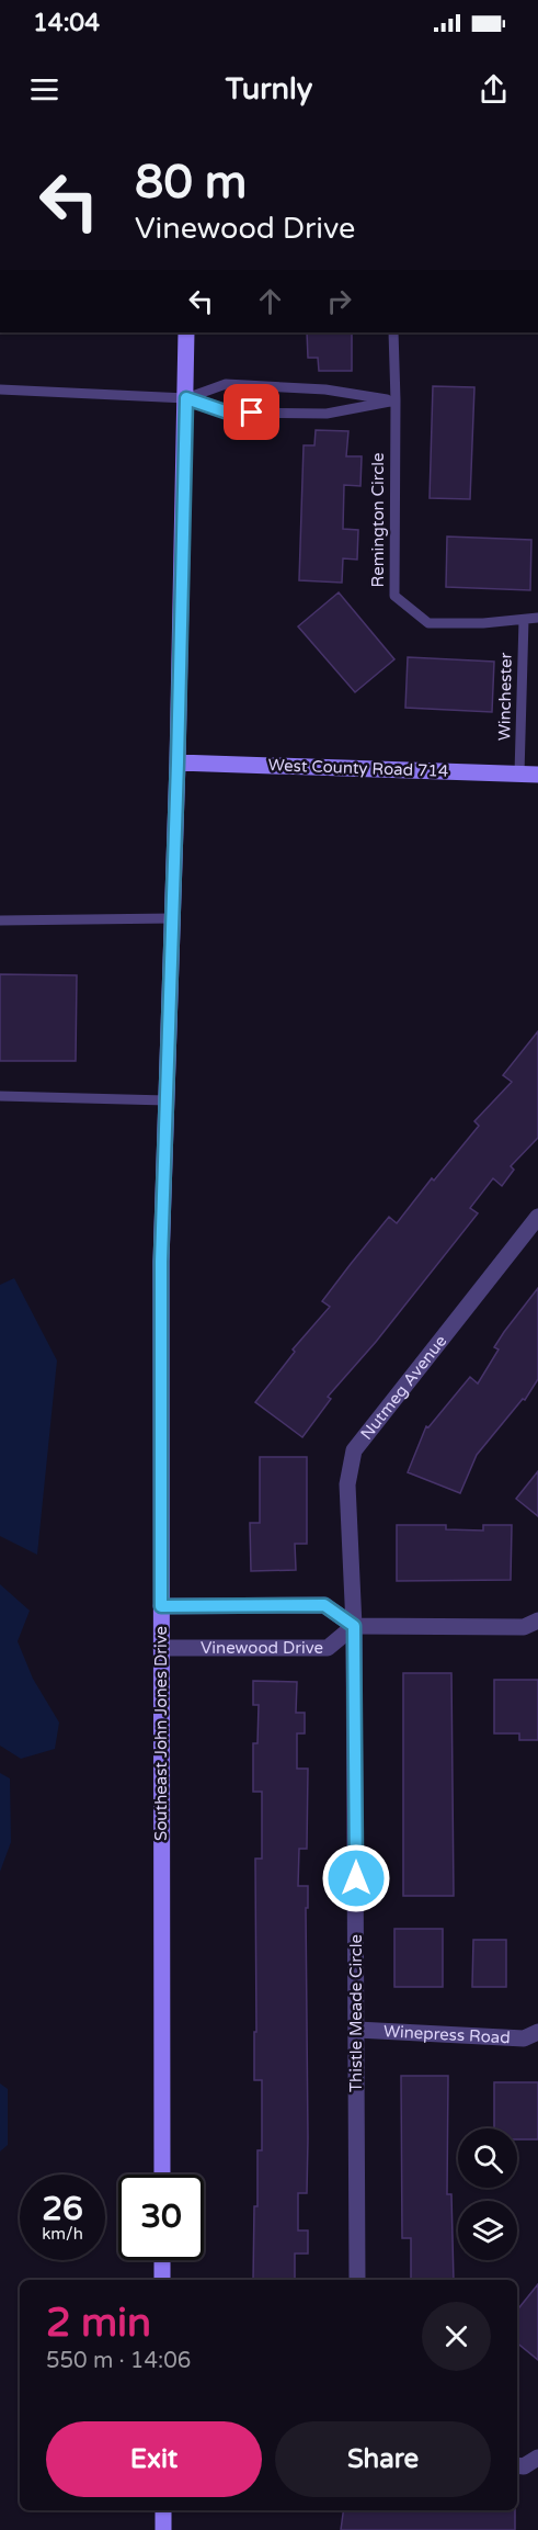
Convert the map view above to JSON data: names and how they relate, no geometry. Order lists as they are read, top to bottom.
{
  "streets": {
    "main road": ["West County Road 714", "Southeast John Jones Drive"],
    "street": [
      "Nutmeg Avenue",
      "Vinewood Drive",
      "Thistle Meade Circle",
      "Winepress Road"
    ],
    "lane": ["Remington Circle", "Winchester"]
  },
  "crossings": [
    ["Remington Circle", "Winchester"],
    ["Winchester", "West County Road 714"],
    ["West County Road 714", "Southeast John Jones Drive"],
    ["Nutmeg Avenue", "Vinewood Drive"],
    ["Nutmeg Avenue", "Thistle Meade Circle"],
    ["Vinewood Drive", "Southeast John Jones Drive"],
    ["Vinewood Drive", "Thistle Meade Circle"],
    ["Thistle Meade Circle", "Winepress Road"]
  ],
  "page": {
    "status": "14:04",
    "header": "Turnly",
    "turn": ["80 m", "Vinewood Drive"],
    "speed": "26 km/h",
    "limit": "30",
    "heading": ["2 min", "550 m · 14:06"],
    "buttons": ["Exit", "Share"]
  }
}
